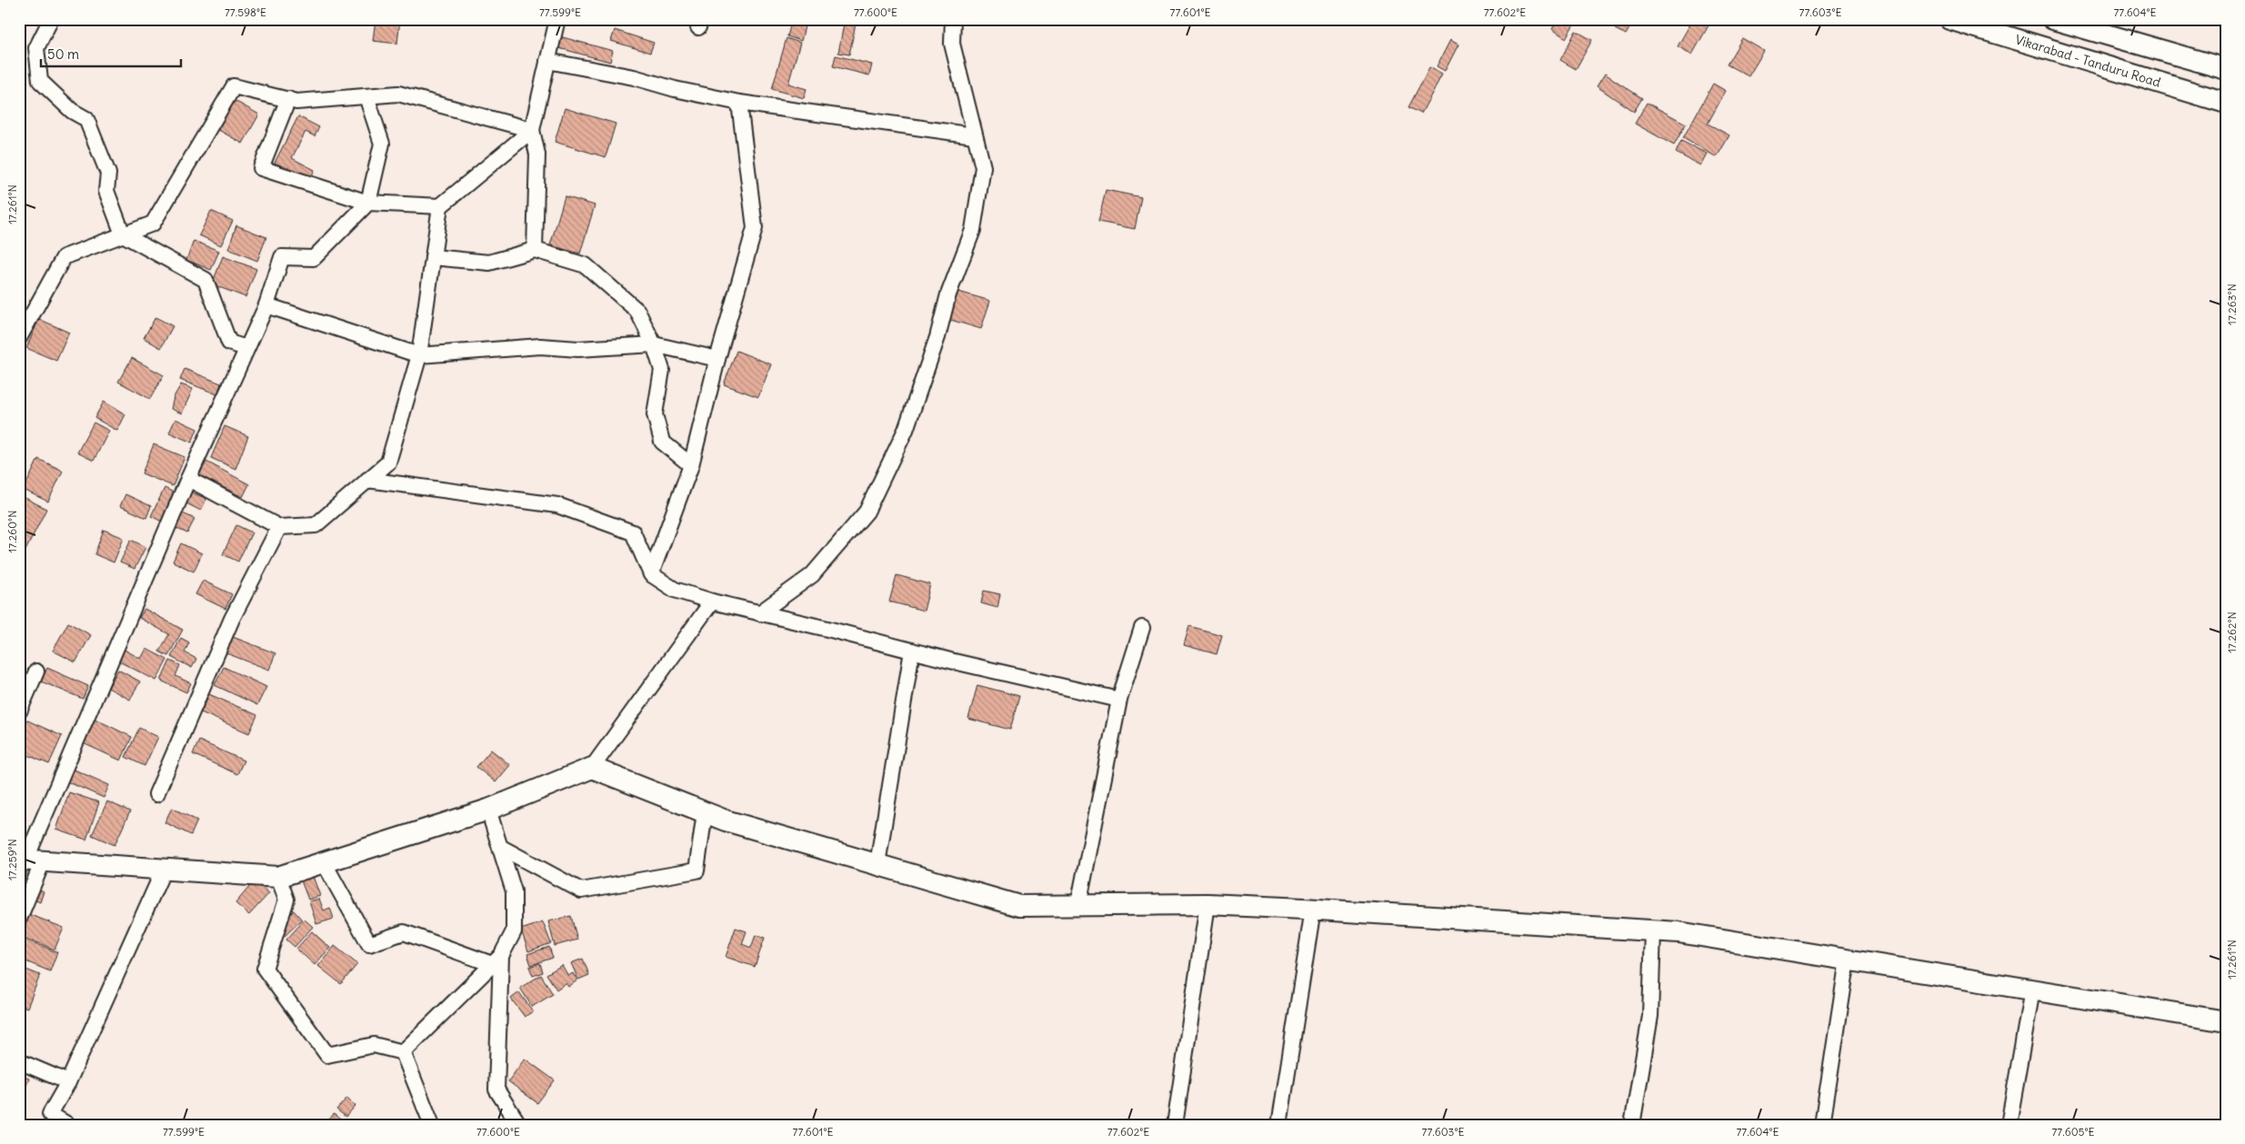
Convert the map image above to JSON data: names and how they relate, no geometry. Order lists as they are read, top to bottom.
{
  "streets": {
    "street": ["Vikarabad - Tanduru Road"]
  },
  "scale_bar": "50 m",
  "coordinates": [
    "77.598°E",
    "77.599°E",
    "77.600°E",
    "77.601°E",
    "77.602°E",
    "77.603°E",
    "77.604°E",
    "17.261°N",
    "17.263°N",
    "17.260°N",
    "17.262°N",
    "17.259°N",
    "77.605°E"
  ]
}
